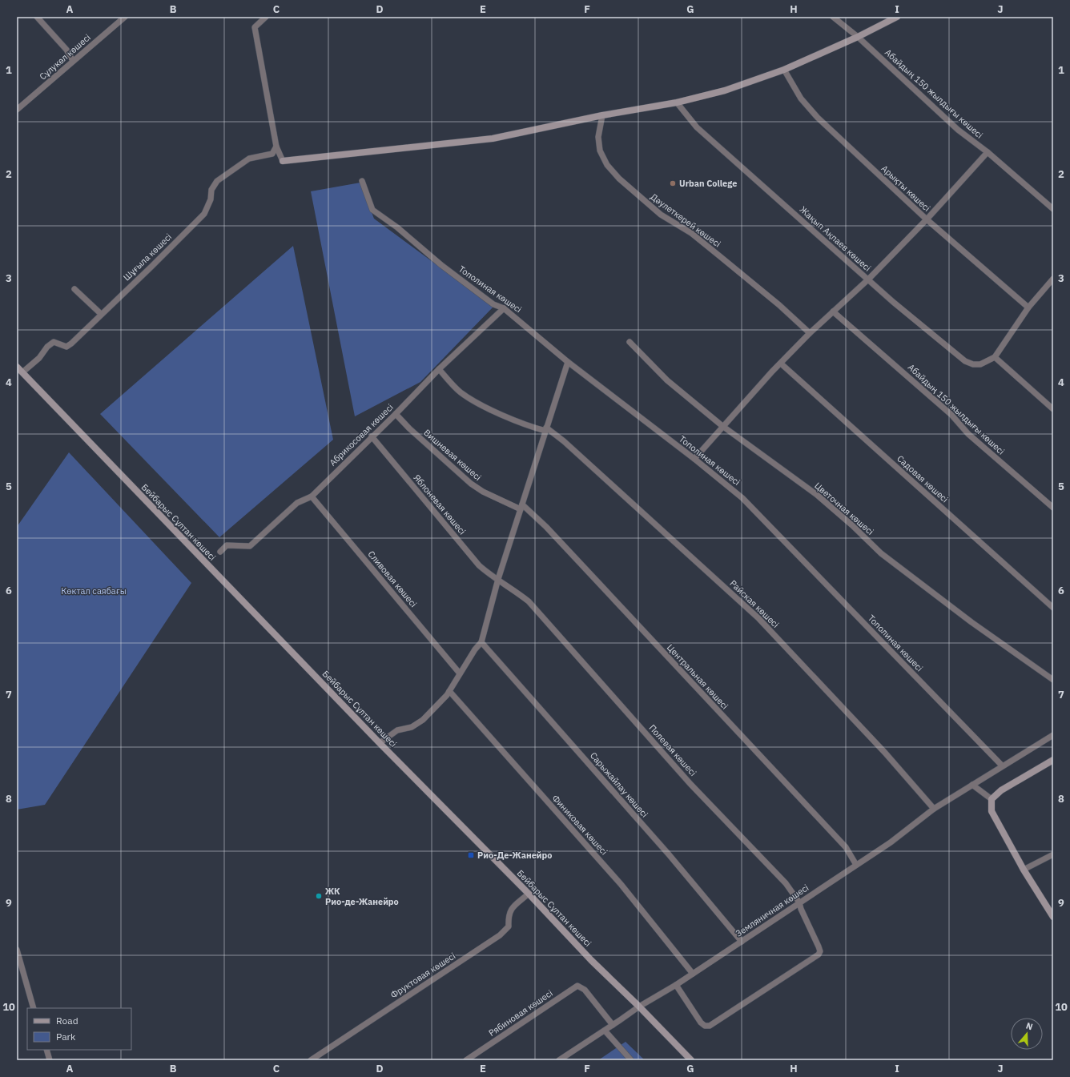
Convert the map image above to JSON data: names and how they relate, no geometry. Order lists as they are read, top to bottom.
{
  "streets": {
    "street": [
      "Сұлукөл көшесі",
      "Абайдың 150 жылдығы көшесі",
      "Арықты көшесі",
      "Дәулеткерей көшесі",
      "Жақып Ақпаев көшесі",
      "Шұғыла көшесі",
      "Тополиная көшесі",
      "Абрикосовая көшесі",
      "Вишневая көшесі",
      "Садовая көшесі",
      "Яблоневая көшесі",
      "Цветочная көшесі",
      "Бейбарыс Сұлтан көшесі",
      "Сливовая көшесі",
      "Райская көшесі",
      "Центральная көшесі",
      "Полевая көшесі",
      "Сарыжайлау көшесі",
      "Финиковая көшесі",
      "Земляничная көшесі",
      "Фруктовая көшесі",
      "Рябиновая көшесі"
    ]
  },
  "crossings": [
    ["Шұғыла көшесі", "Бейбарыс Сұлтан көшесі"],
    ["Тополиная көшесі", "Абрикосовая көшесі"],
    ["Тополиная көшесі", "Земляничная көшесі"],
    ["Абрикосовая көшесі", "Вишневая көшесі"],
    ["Абрикосовая көшесі", "Яблоневая көшесі"],
    ["Абрикосовая көшесі", "Сливовая көшесі"],
    ["Абрикосовая көшесі", "Райская көшесі"],
    ["Вишневая көшесі", "Центральная көшесі"],
    ["Яблоневая көшесі", "Полевая көшесі"],
    ["Бейбарыс Сұлтан көшесі", "Земляничная көшесі"],
    ["Бейбарыс Сұлтан көшесі", "Фруктовая көшесі"],
    ["Райская көшесі", "Земляничная көшесі"],
    ["Центральная көшесі", "Земляничная көшесі"],
    ["Полевая көшесі", "Земляничная көшесі"],
    ["Сарыжайлау көшесі", "Земляничная көшесі"],
    ["Финиковая көшесі", "Земляничная көшесі"],
    ["Земляничная көшесі", "Рябиновая көшесі"]
  ],
  "parks": ["Көктал саябағы"],
  "places": {
    "other": ["Urban College", "ЖК Рио-де-Жанейро"],
    "transit": ["Рио-Де-Жанейро"]
  },
  "legend": ["Road", "Park"],
  "north": "top",
  "grid": {
    "columns": [
      "A",
      "B",
      "C",
      "D",
      "E",
      "F",
      "G",
      "H",
      "I",
      "J"
    ],
    "rows": [
      "1",
      "2",
      "3",
      "4",
      "5",
      "6",
      "7",
      "8",
      "9",
      "10"
    ]
  }
}
